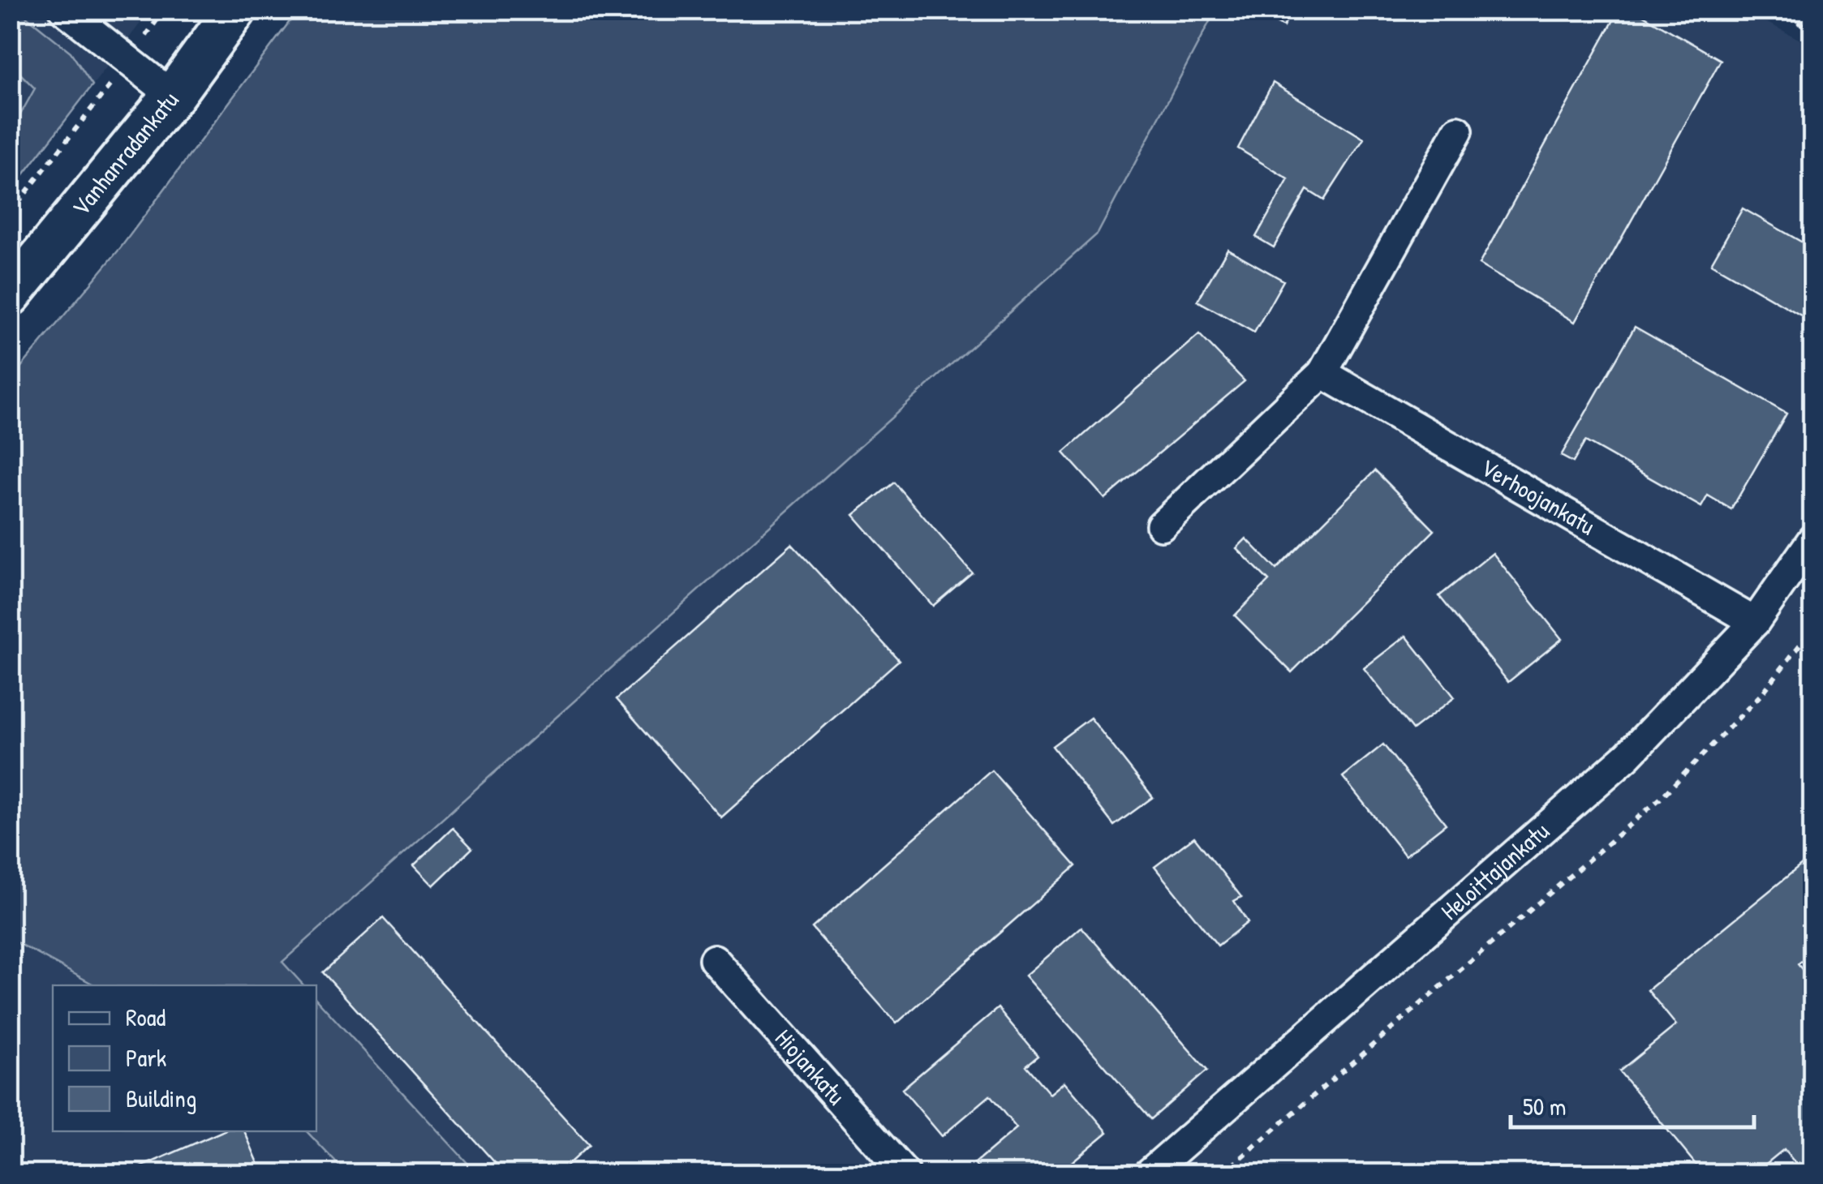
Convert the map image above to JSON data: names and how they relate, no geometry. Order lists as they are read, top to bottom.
{
  "streets": {
    "street": [
      "Vanhanradankatu",
      "Verhoojankatu",
      "Heloittajankatu",
      "Hiojankatu"
    ]
  },
  "crossings": [
    ["Verhoojankatu", "Heloittajankatu"]
  ],
  "legend": ["Road", "Park", "Building"],
  "scale_bar": "50 m"
}
